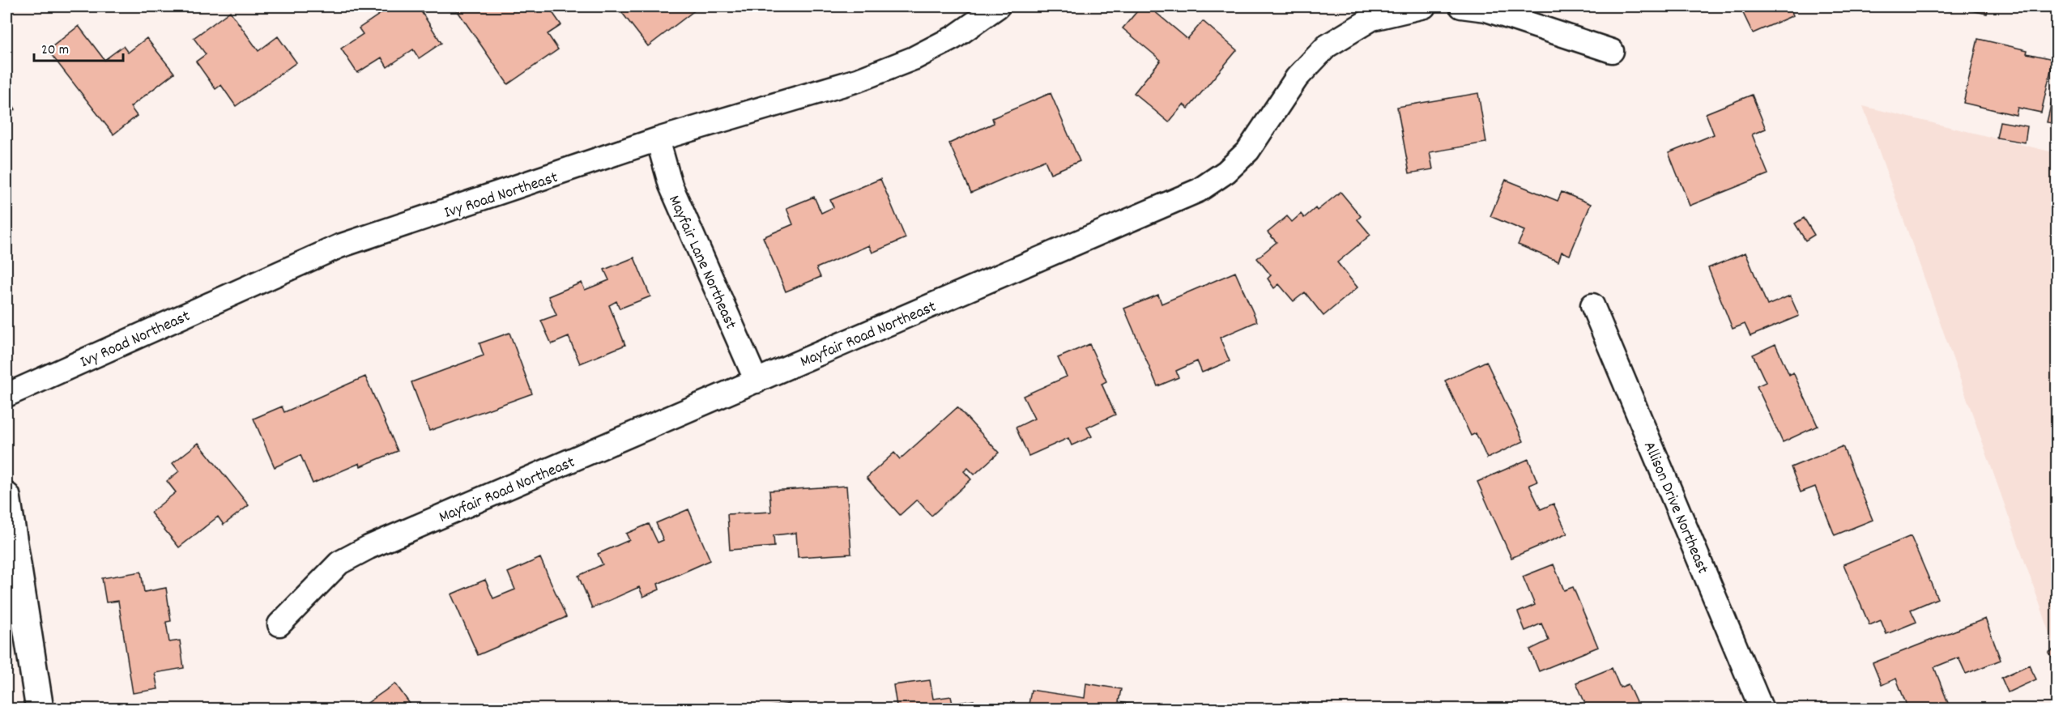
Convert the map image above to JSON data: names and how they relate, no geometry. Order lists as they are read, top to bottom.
{
  "streets": {
    "street": [
      "Ivy Road Northeast",
      "Mayfair Lane Northeast",
      "Mayfair Road Northeast",
      "Allison Drive Northeast"
    ]
  },
  "crossings": [
    ["Ivy Road Northeast", "Mayfair Lane Northeast"],
    ["Mayfair Lane Northeast", "Mayfair Road Northeast"]
  ],
  "scale_bar": "20 m"
}
